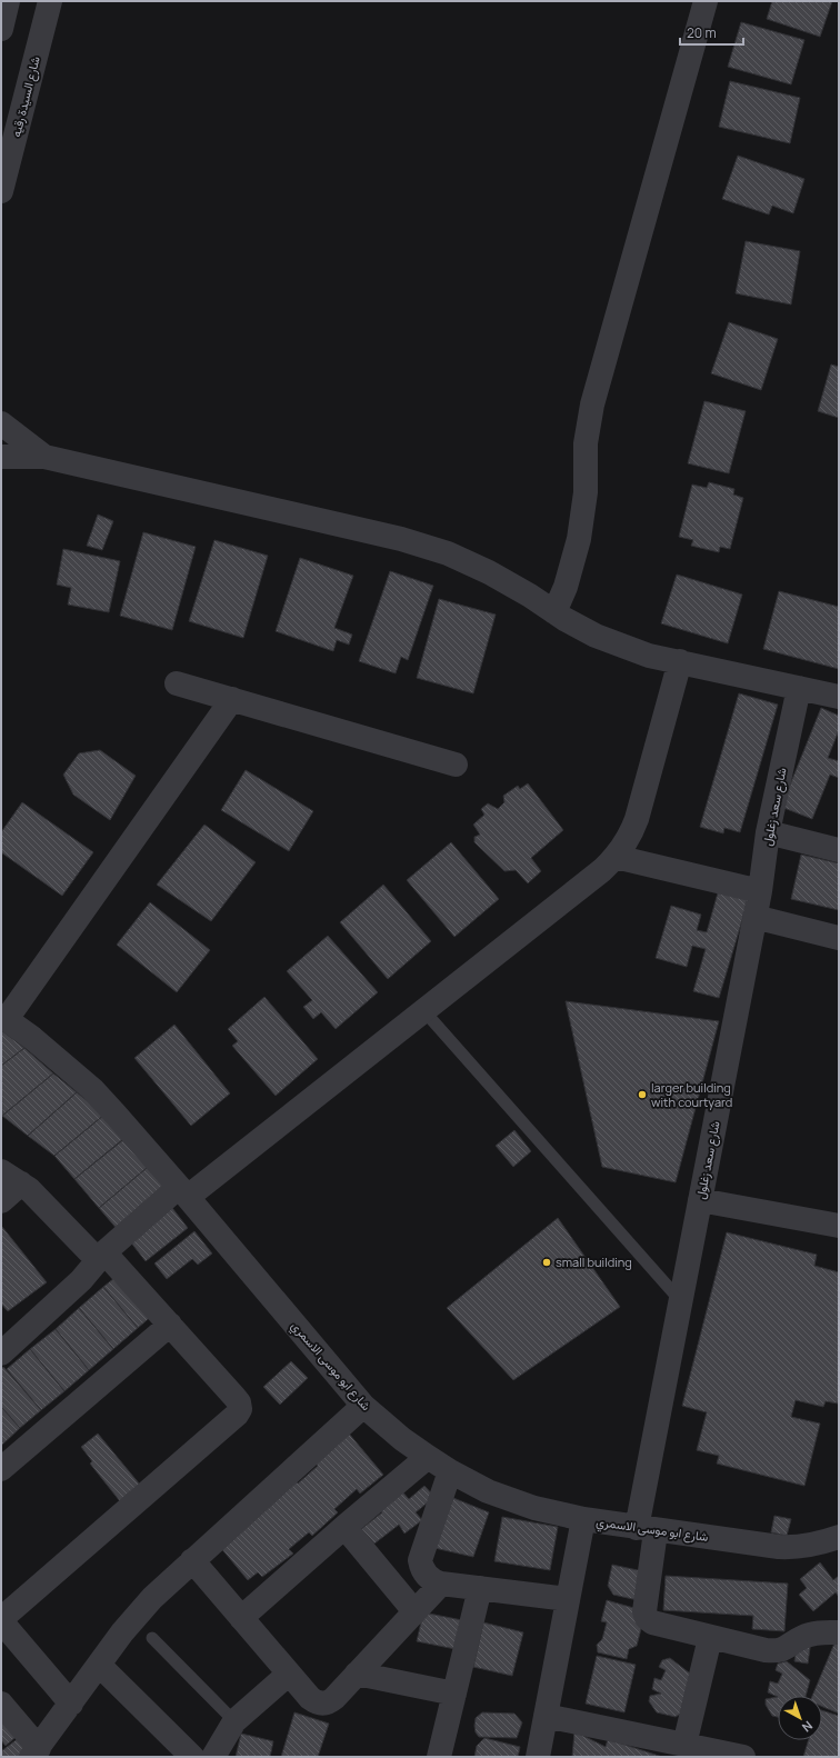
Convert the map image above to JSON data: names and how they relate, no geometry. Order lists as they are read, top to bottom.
{
  "streets": {
    "street": ["شارع السيدة رقيه", "شارع سعد زغلول", "شارع ابو موسى الاسمري"]
  },
  "crossings": [
    ["شارع سعد زغلول", "شارع ابو موسى الاسمري"]
  ],
  "places": ["larger building with courtyard", "small building"],
  "scale_bar": "20 m",
  "north": "bottom right"
}
